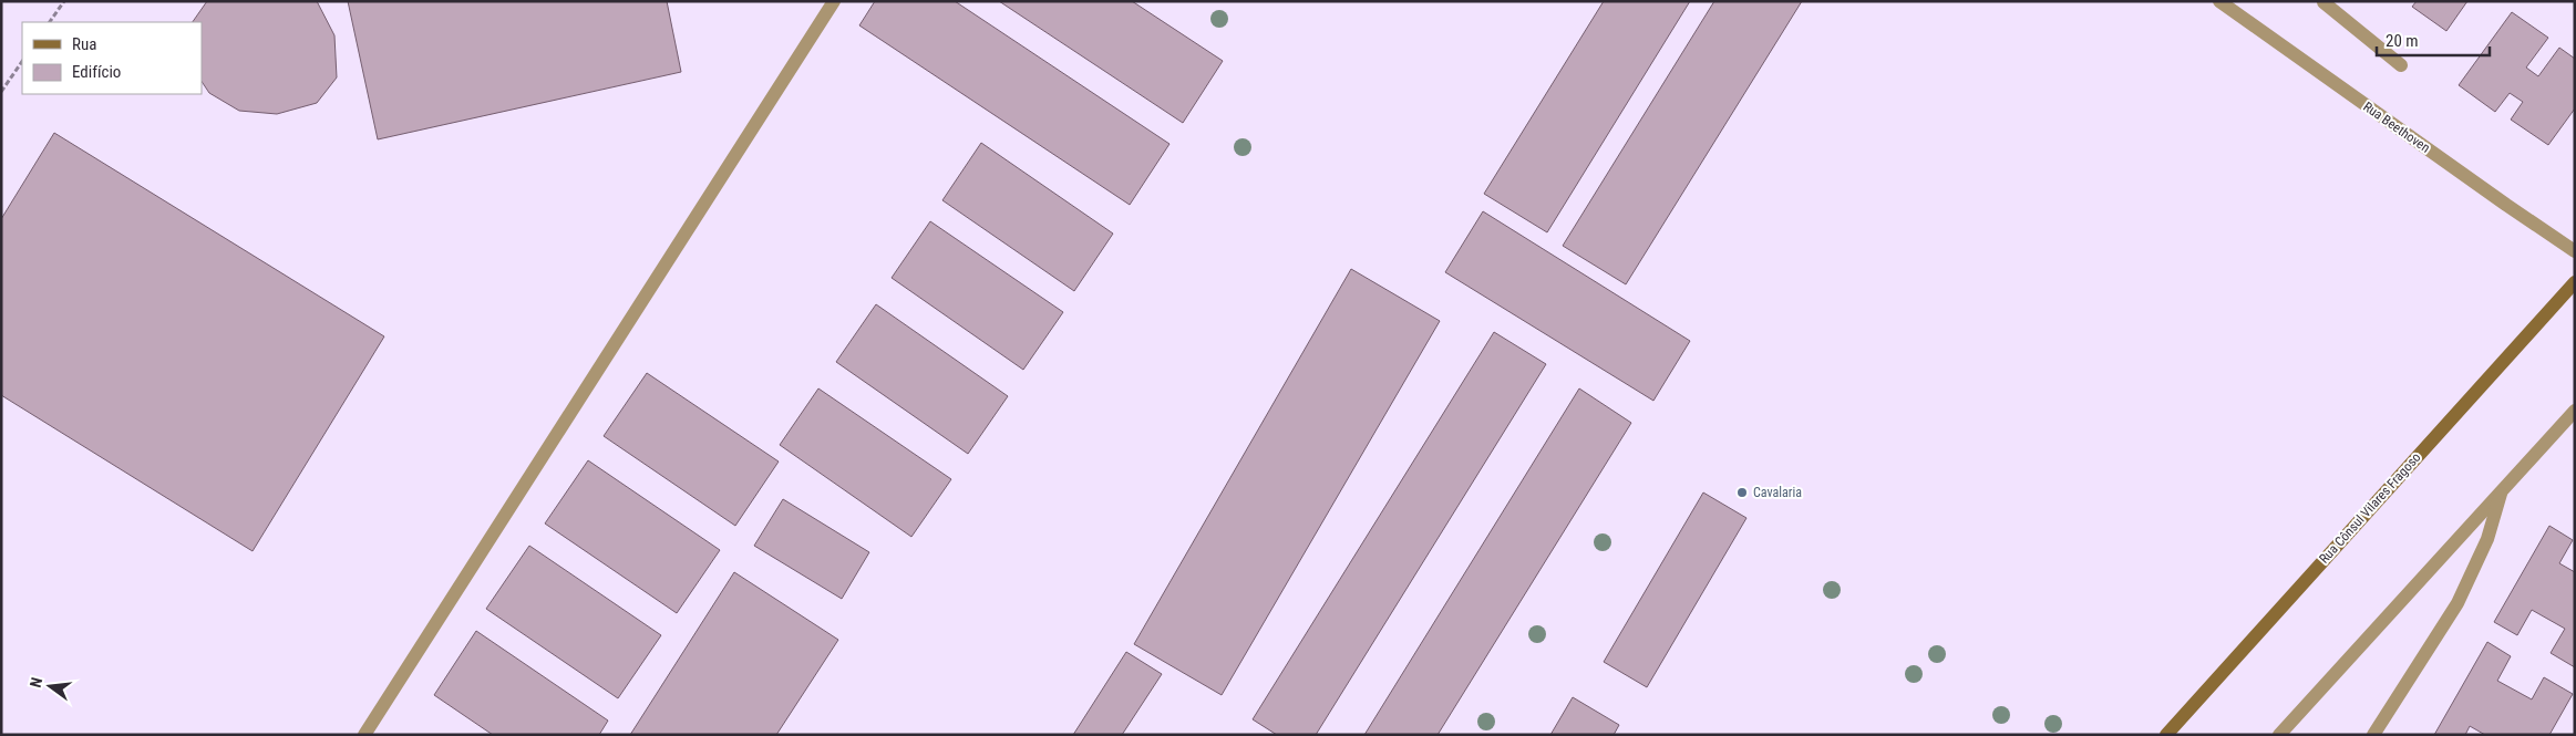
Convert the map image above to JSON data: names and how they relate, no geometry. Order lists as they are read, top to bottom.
{
  "streets": {
    "street": ["Rua Beethoven", "Rua Cônsul Vilares Fragoso"]
  },
  "places": ["Cavalaria"],
  "legend": ["Rua", "Edifício"],
  "scale_bar": "20 m",
  "north": "left"
}
